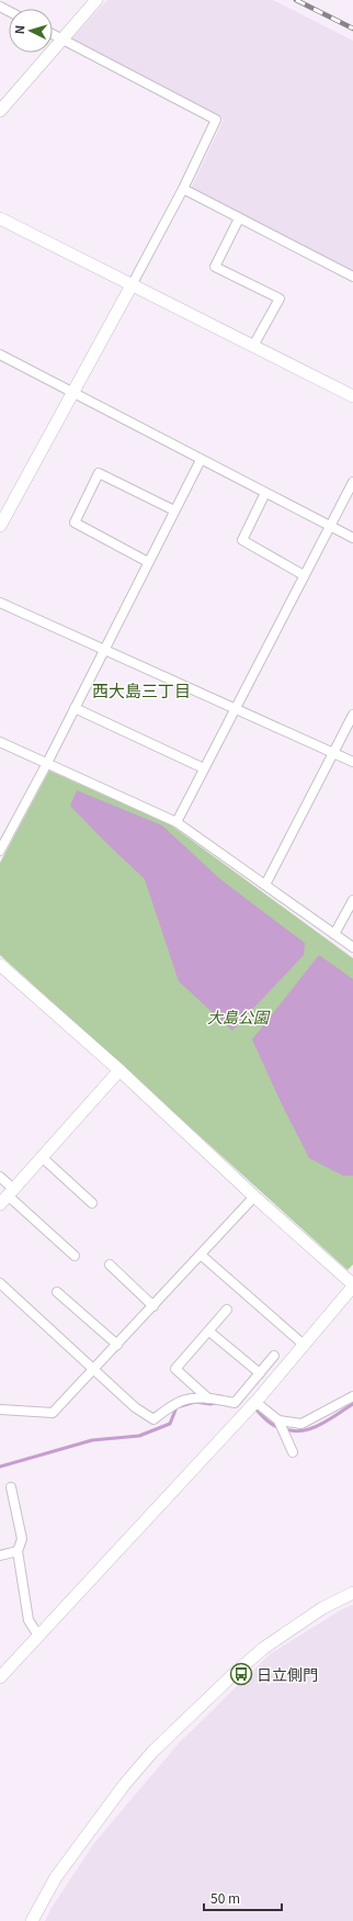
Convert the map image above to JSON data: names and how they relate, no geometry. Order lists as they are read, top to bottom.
{
  "districts": ["西大島三丁目"],
  "parks": ["大島公園"],
  "places": {
    "bus stop": ["日立側門"]
  },
  "scale_bar": "50 m",
  "north": "left"
}
